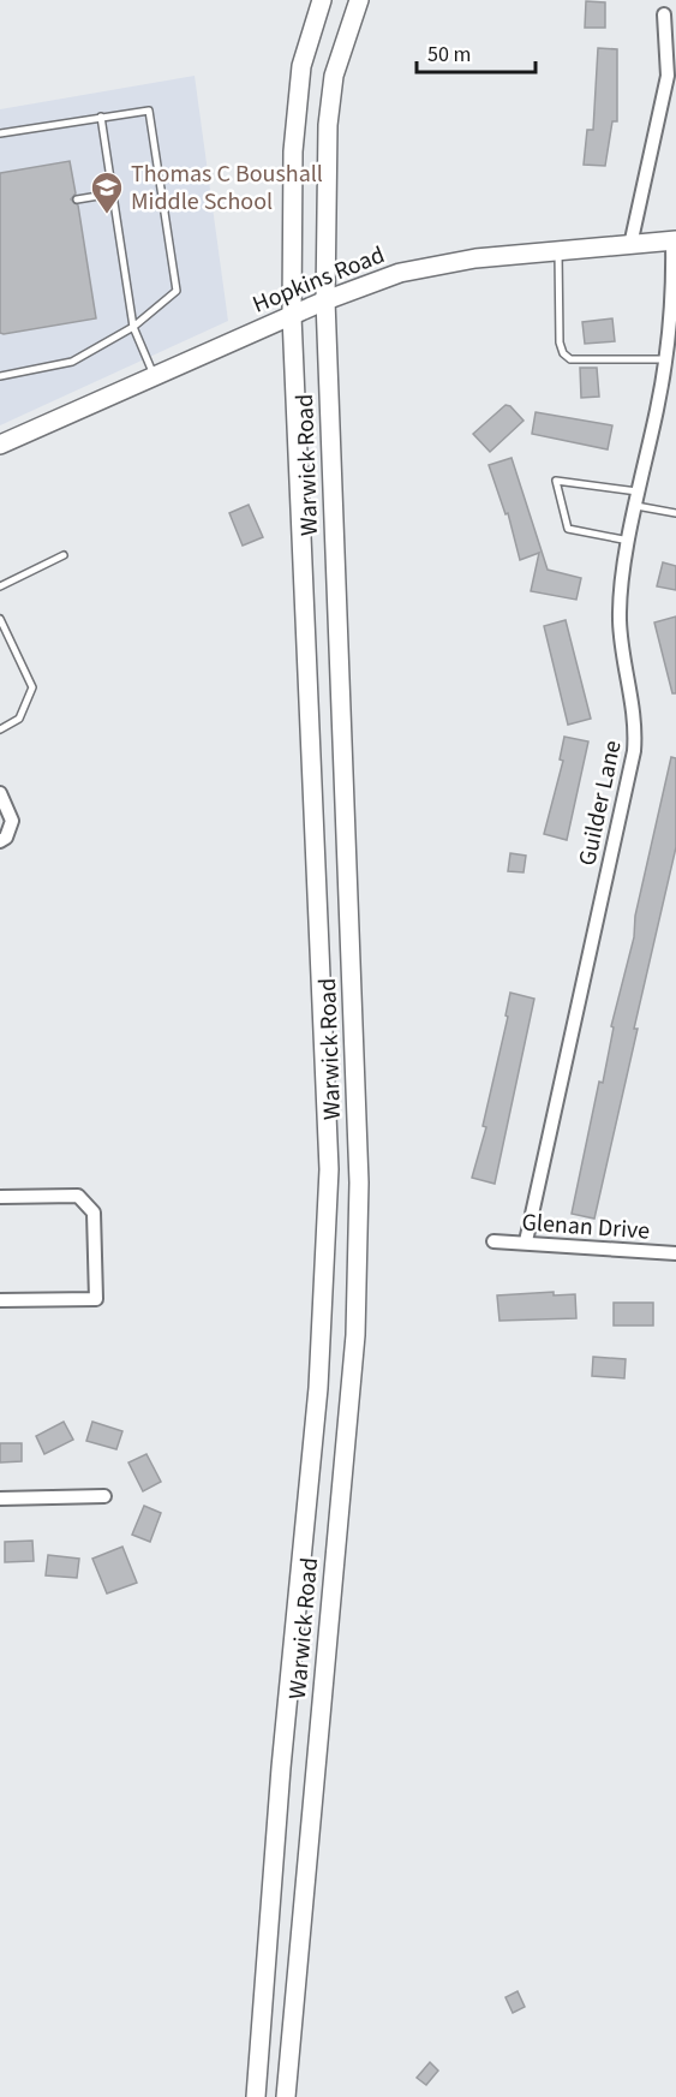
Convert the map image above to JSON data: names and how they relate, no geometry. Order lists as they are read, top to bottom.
{
  "streets": {
    "main road": ["Hopkins Road", "Warwick Road"],
    "street": ["Guilder Lane", "Glenan Drive"]
  },
  "crossings": [
    ["Hopkins Road", "Warwick Road"],
    ["Hopkins Road", "Guilder Lane"],
    ["Guilder Lane", "Glenan Drive"]
  ],
  "places": {
    "school or university": ["Thomas C Boushall Middle School"]
  },
  "scale_bar": "50 m"
}
